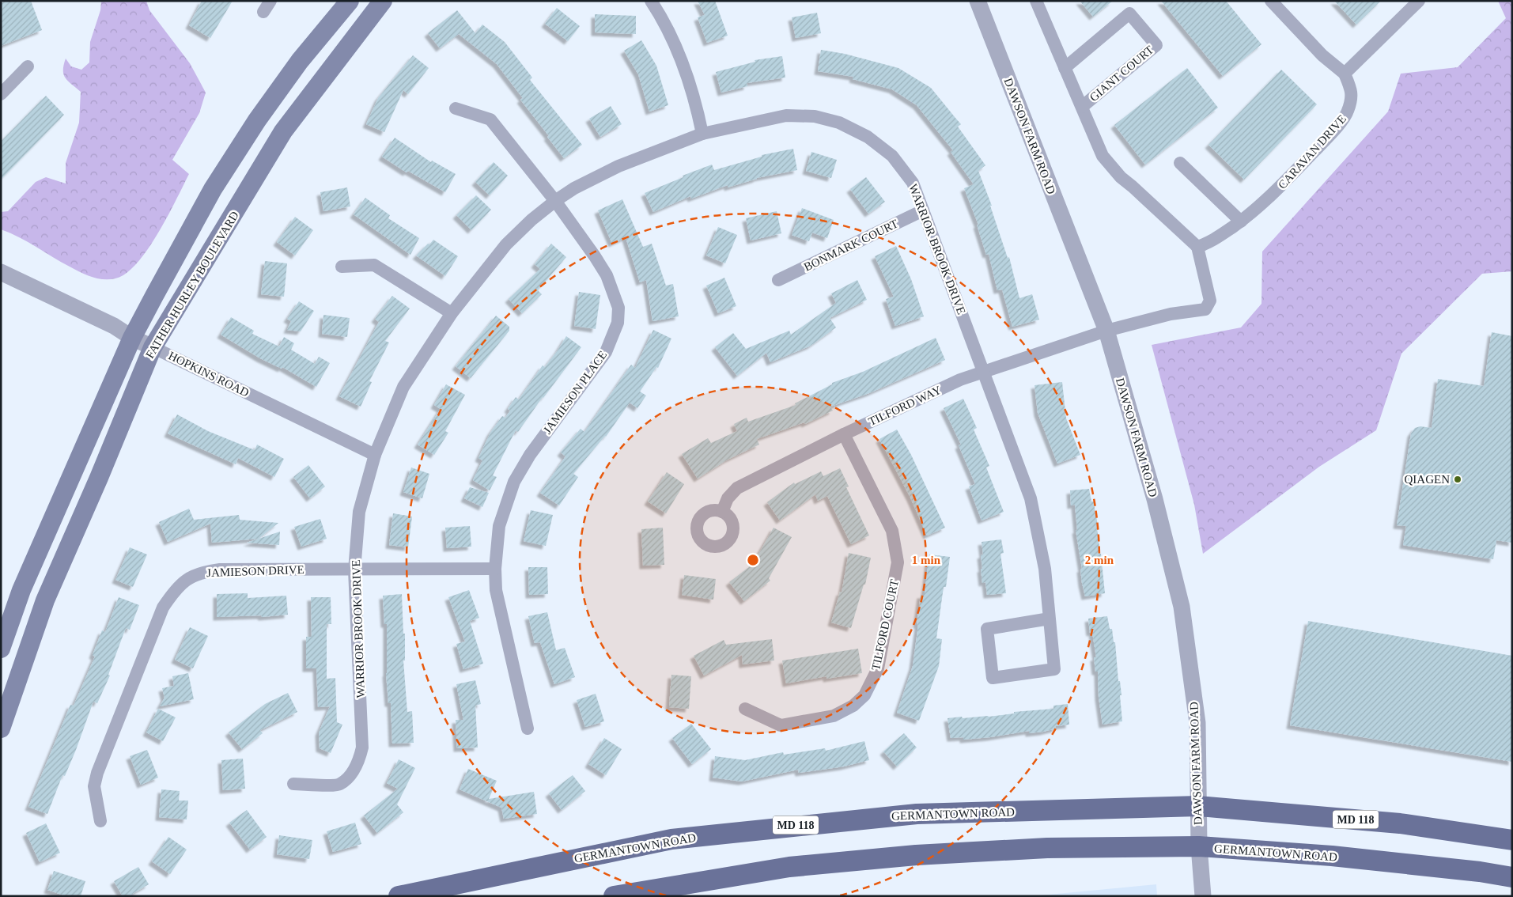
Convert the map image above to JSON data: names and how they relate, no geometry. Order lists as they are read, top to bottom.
{
  "streets": {
    "main road": ["FATHER HURLEY BOULEVARD", "GERMANTOWN ROAD", "MD 118"],
    "street": [
      "GIANT COURT",
      "DAWSON FARM ROAD",
      "CARAVAN DRIVE",
      "BONMARK COURT",
      "WARRIOR BROOK DRIVE",
      "HOPKINS ROAD",
      "JAMIESON PLACE",
      "TILFORD WAY",
      "JAMIESON DRIVE",
      "TILFORD COURT"
    ]
  },
  "crossings": [
    ["DAWSON FARM ROAD", "TILFORD WAY"],
    ["DAWSON FARM ROAD", "GERMANTOWN ROAD"],
    ["BONMARK COURT", "WARRIOR BROOK DRIVE"],
    ["WARRIOR BROOK DRIVE", "HOPKINS ROAD"],
    ["WARRIOR BROOK DRIVE", "JAMIESON PLACE"],
    ["WARRIOR BROOK DRIVE", "TILFORD WAY"],
    ["WARRIOR BROOK DRIVE", "JAMIESON DRIVE"],
    ["FATHER HURLEY BOULEVARD", "HOPKINS ROAD"],
    ["JAMIESON PLACE", "JAMIESON DRIVE"],
    ["TILFORD WAY", "TILFORD COURT"]
  ],
  "places": ["QIAGEN"],
  "rings": ["1 min", "2 min"]
}
